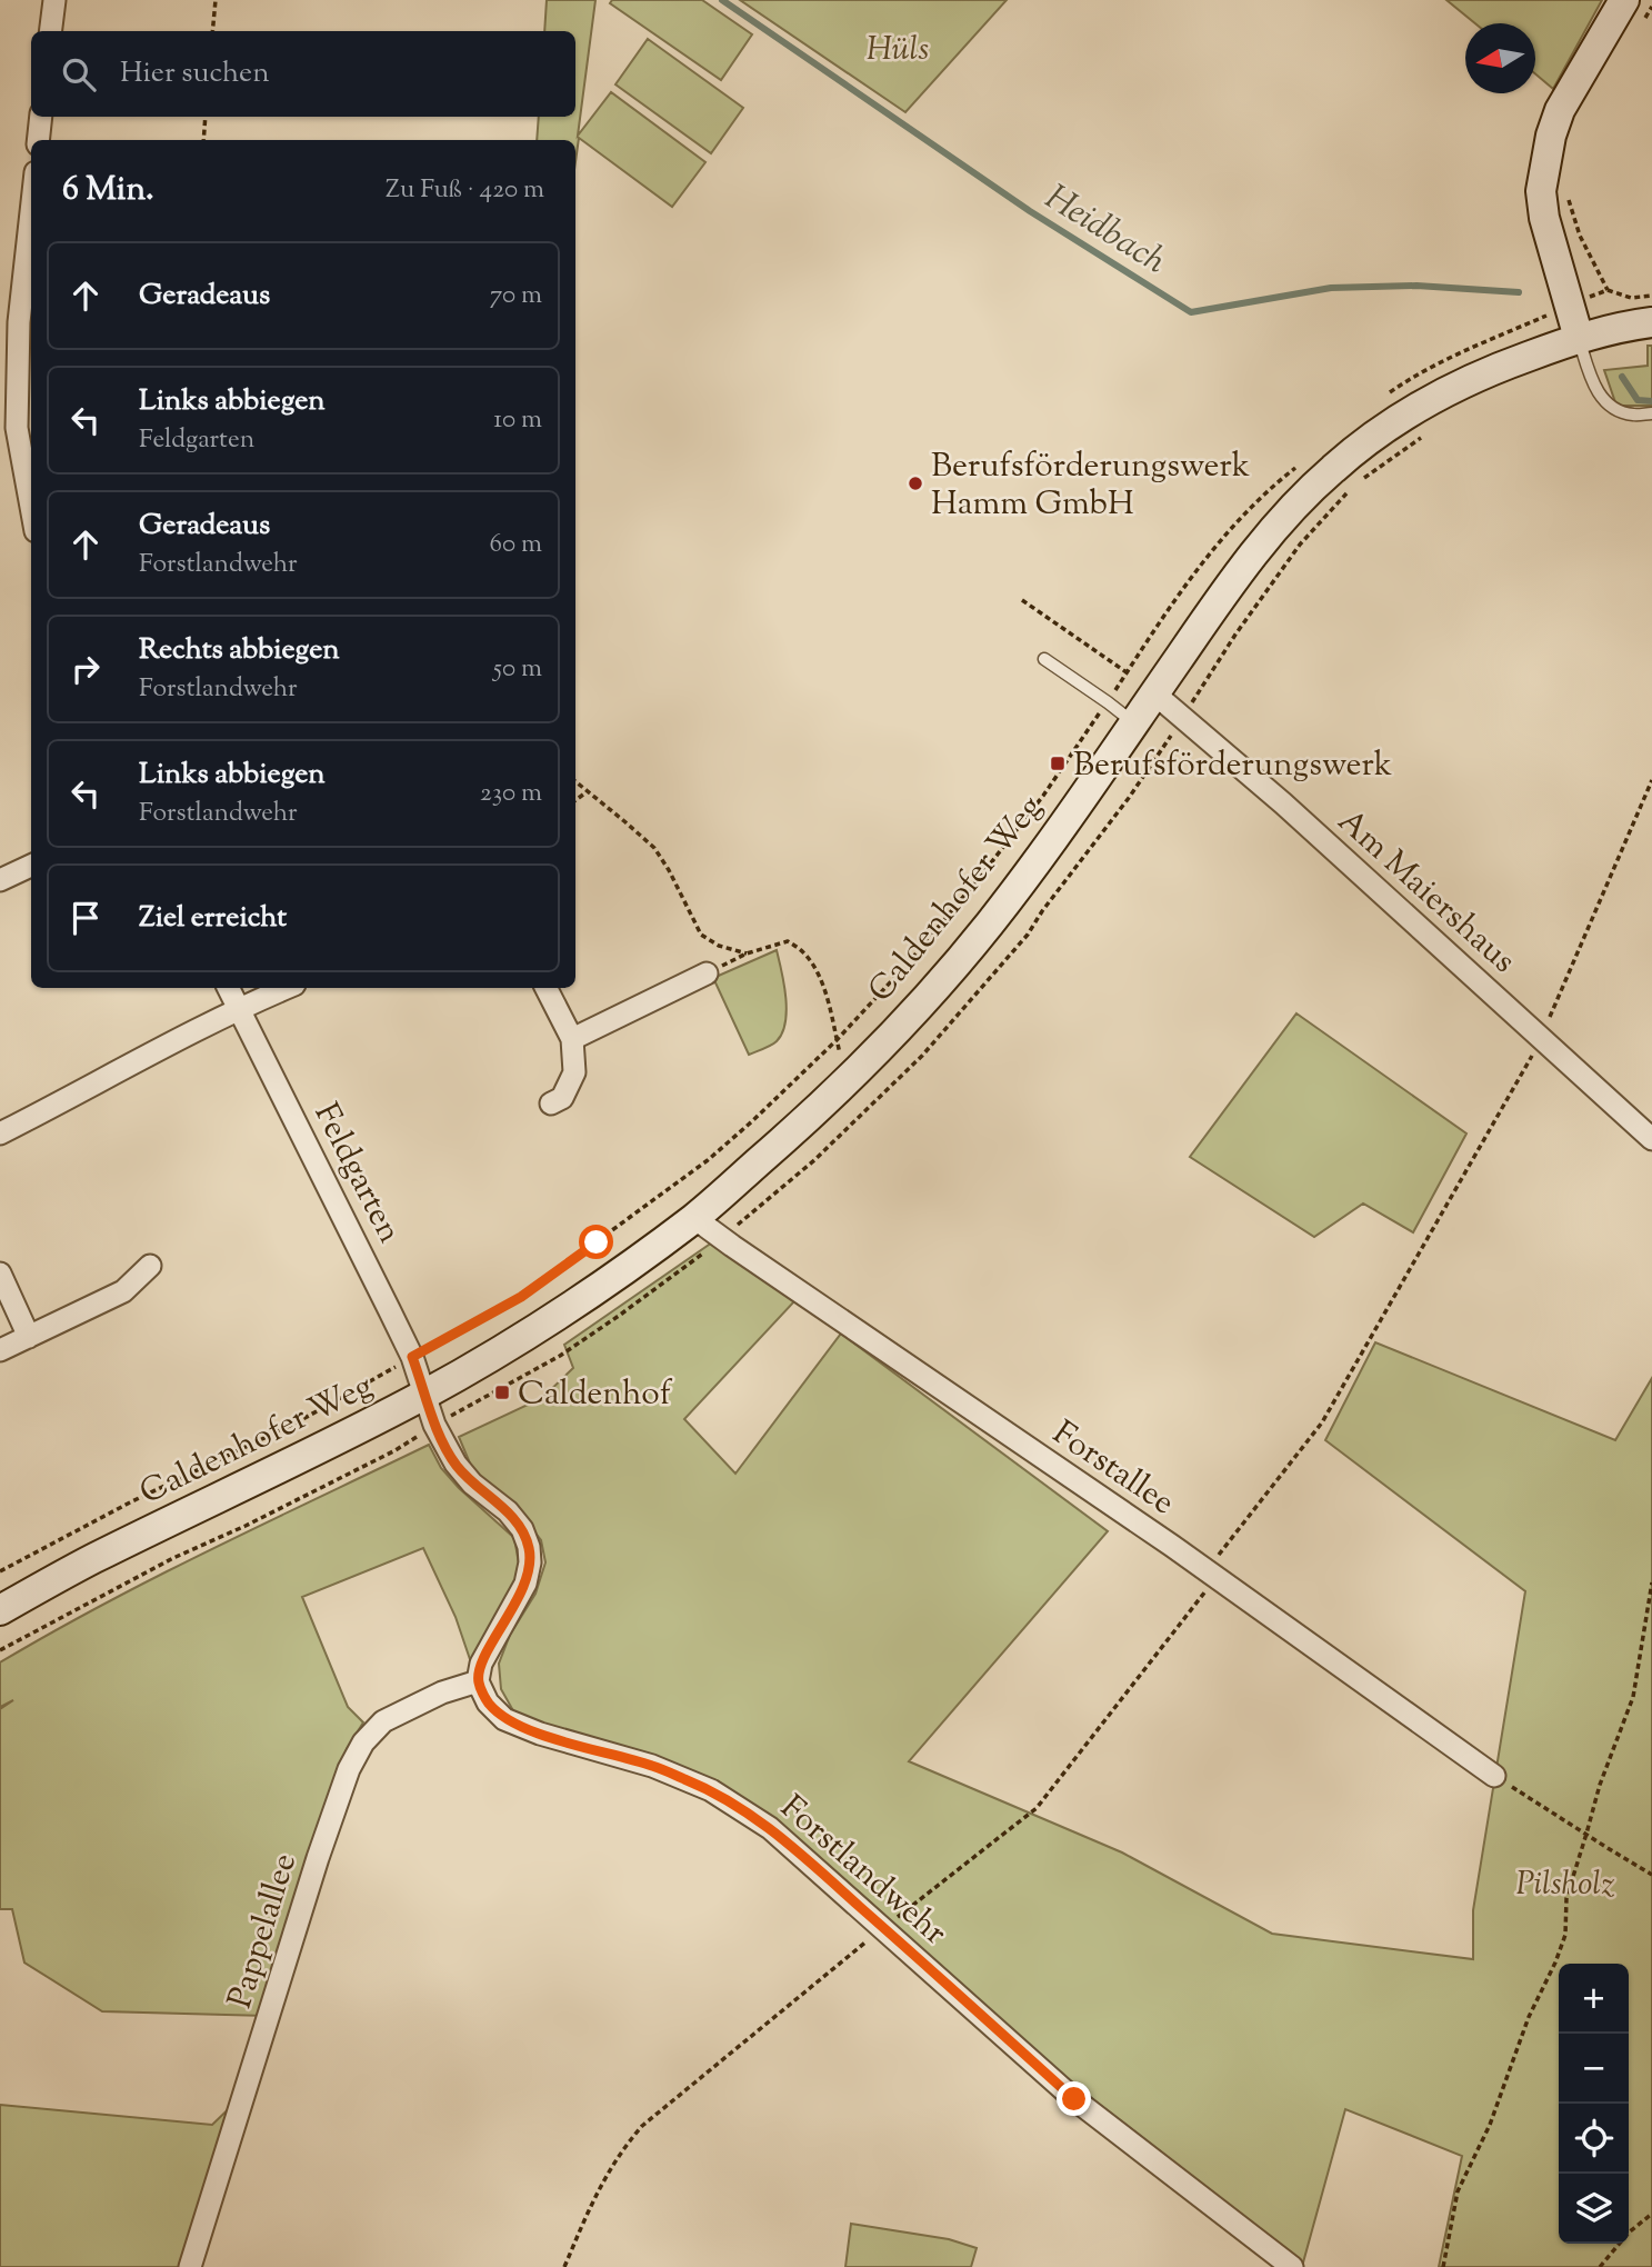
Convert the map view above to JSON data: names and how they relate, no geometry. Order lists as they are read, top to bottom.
{
  "streets": {
    "main road": ["Caldenhofer Weg"],
    "street": [
      "Am Maiershaus",
      "Feldgarten",
      "Forstallee",
      "Forstlandwehr",
      "Pappelallee"
    ]
  },
  "crossings": [
    ["Am Maiershaus", "Caldenhofer Weg"],
    ["Caldenhofer Weg", "Feldgarten"],
    ["Caldenhofer Weg", "Forstallee"],
    ["Forstlandwehr", "Pappelallee"]
  ],
  "water": ["Heidbach"],
  "parks": ["Hüls", "Pilsholz"],
  "places": {
    "other": ["Berufsförderungswerk Hamm GmbH"],
    "transit": ["Berufsförderungswerk", "Caldenhof"]
  },
  "north": "left",
  "page": {
    "search": "Hier suchen",
    "heading": ["6 Min.", "Zu Fuß · 420 m"],
    "list": [
      ["Geradeaus", "70 m"],
      ["Links abbiegen", "Feldgarten", "10 m"],
      ["Geradeaus", "Forstlandwehr", "60 m"],
      ["Rechts abbiegen", "Forstlandwehr", "50 m"],
      ["Links abbiegen", "Forstlandwehr", "230 m"],
      "Ziel erreicht"
    ],
    "map_buttons": ["+", "−"]
  }
}
